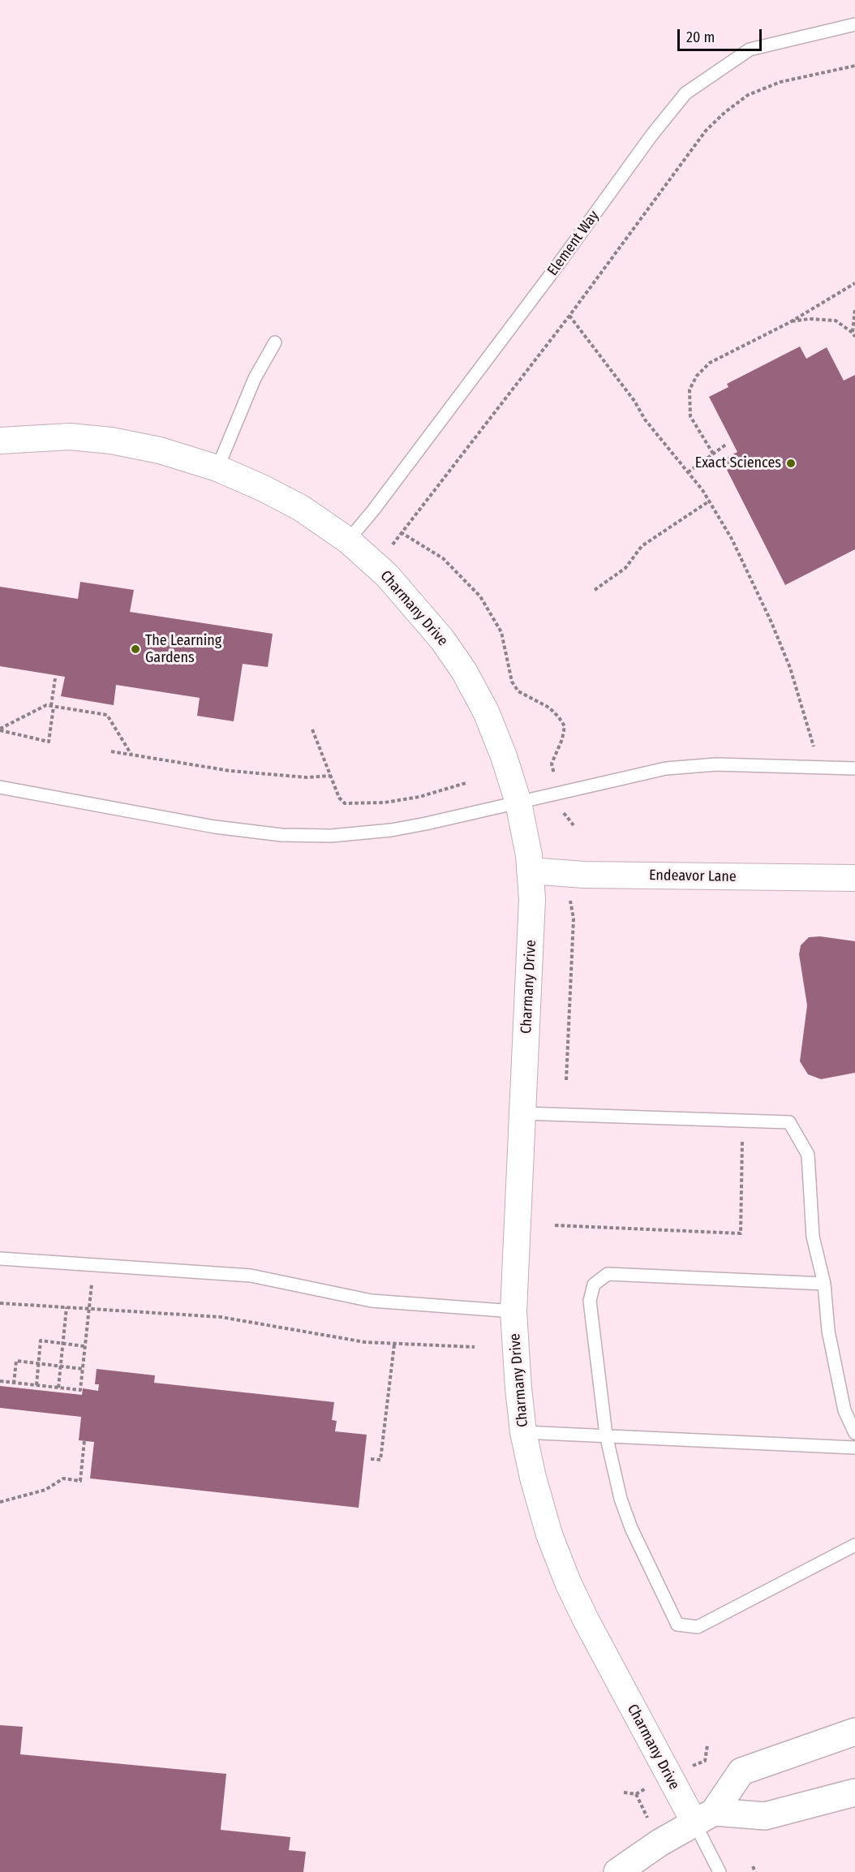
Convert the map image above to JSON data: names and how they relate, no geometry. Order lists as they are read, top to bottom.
{
  "streets": {
    "street": ["Charmany Drive", "Endeavor Lane"],
    "lane": ["Element Way"]
  },
  "crossings": [
    ["Element Way", "Charmany Drive"],
    ["Charmany Drive", "Endeavor Lane"]
  ],
  "places": ["Exact Sciences", "The Learning Gardens"],
  "scale_bar": "20 m"
}
